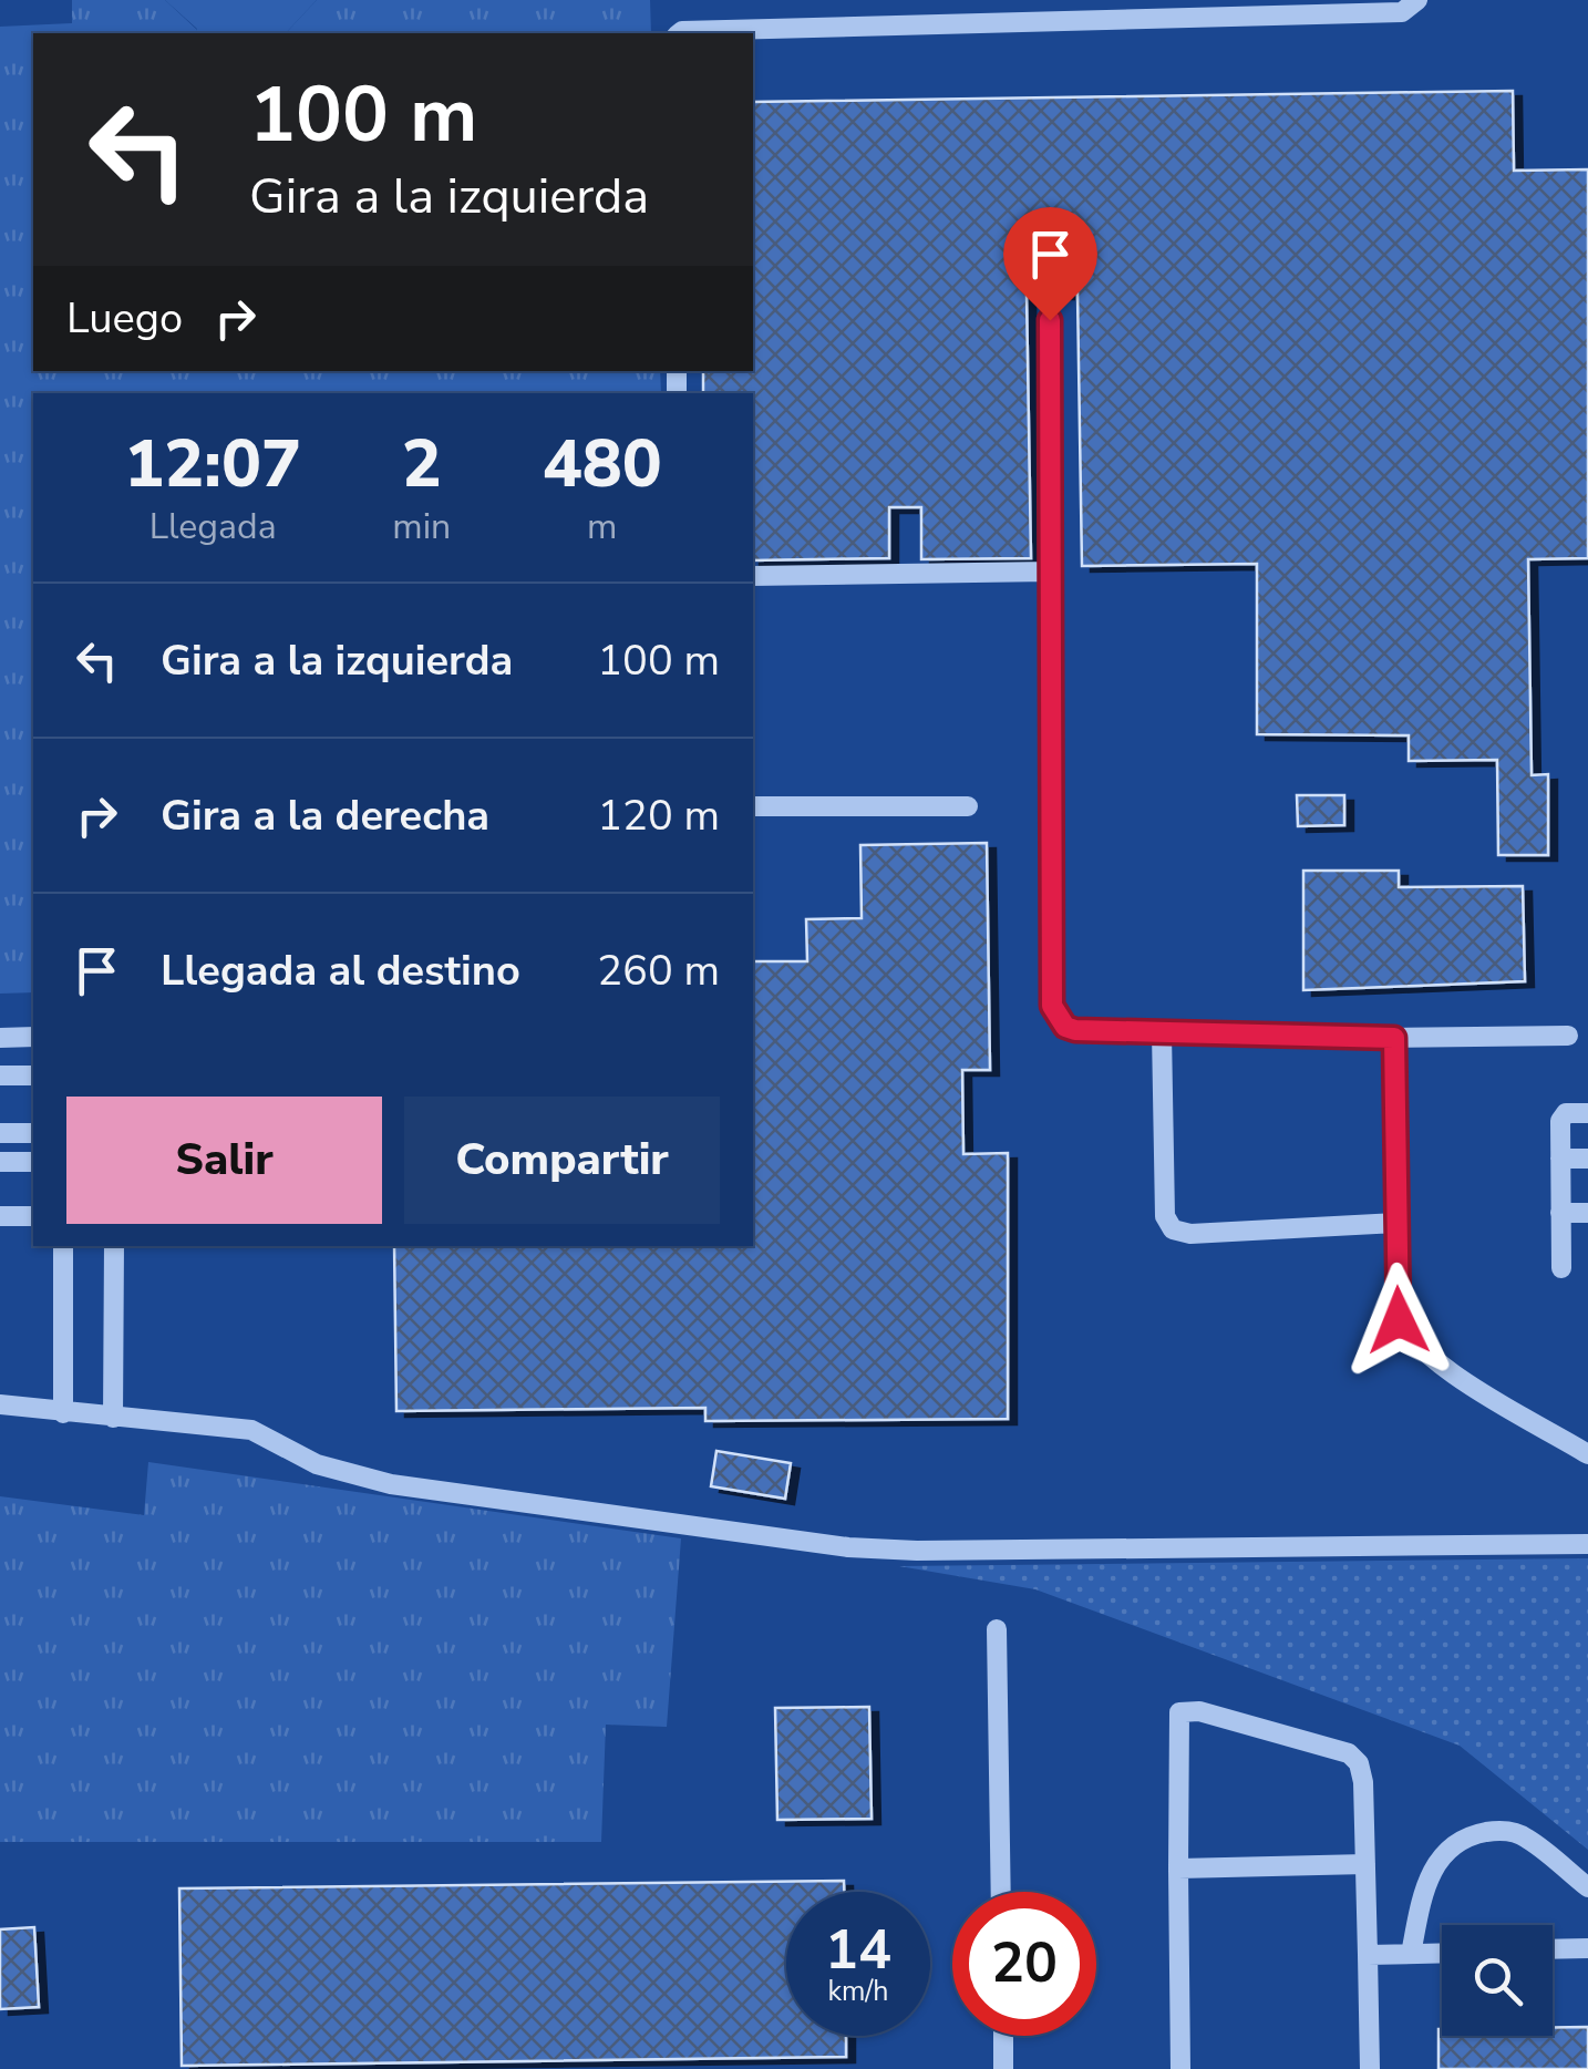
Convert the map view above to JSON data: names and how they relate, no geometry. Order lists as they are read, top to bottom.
{
  "page": {
    "turn": ["100 m", "Gira a la izquierda"],
    "then": "Luego",
    "eta": [
      "12:07",
      "Llegada",
      "2",
      "min",
      "480",
      "m"
    ],
    "list": [
      {
        "name": "Gira a la izquierda",
        "value": "100 m"
      },
      {
        "name": "Gira a la derecha",
        "value": "120 m"
      },
      {
        "name": "Llegada al destino",
        "value": "260 m"
      }
    ],
    "buttons": ["Salir", "Compartir"],
    "speed": "14 km/h",
    "limit": "20"
  }
}
